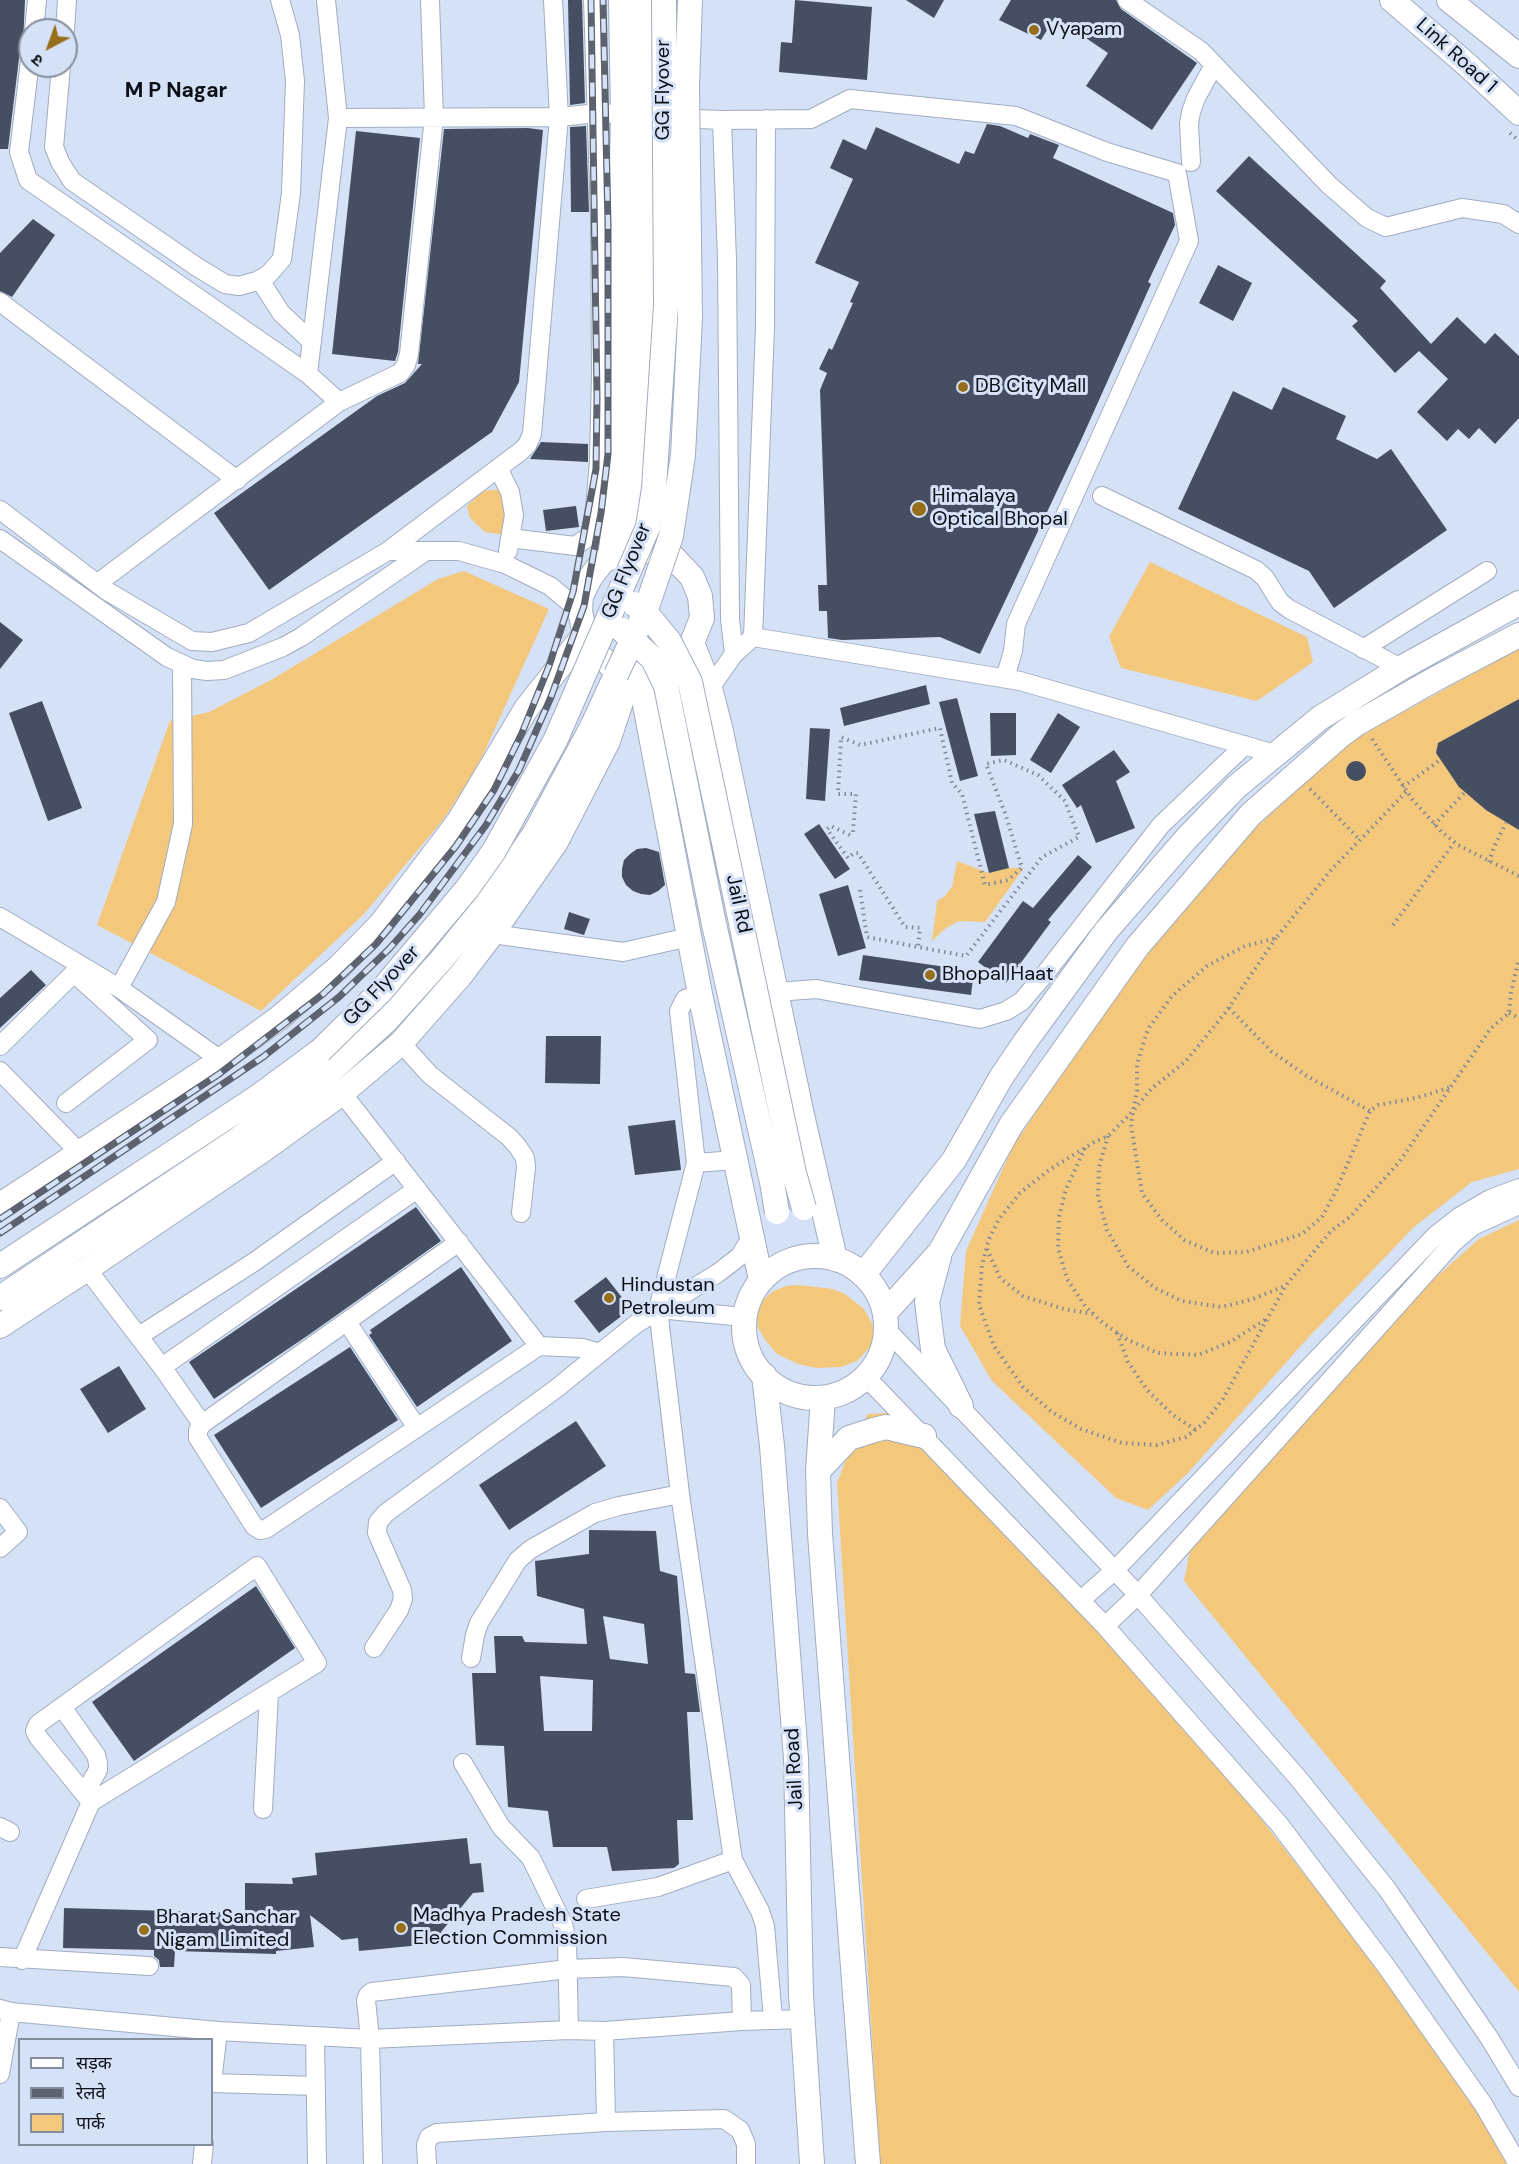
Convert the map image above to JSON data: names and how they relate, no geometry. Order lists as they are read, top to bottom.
{
  "streets": {
    "main road": [
      "Link Road 1",
      "GG Flyover",
      "Jail Rd",
      "Jail Road"
    ]
  },
  "crossings": [
    ["GG Flyover", "Jail Rd"]
  ],
  "districts": ["M P Nagar"],
  "places": [
    "Vyapam",
    "DB City Mall",
    "Himalaya Optical Bhopal",
    "Bhopal Haat",
    "Hindustan Petroleum",
    "Madhya Pradesh State Election Commission",
    "Bharat Sanchar Nigam Limited"
  ],
  "legend": ["सड़क", "रेलवे", "पार्क"],
  "north": "bottom left"
}
